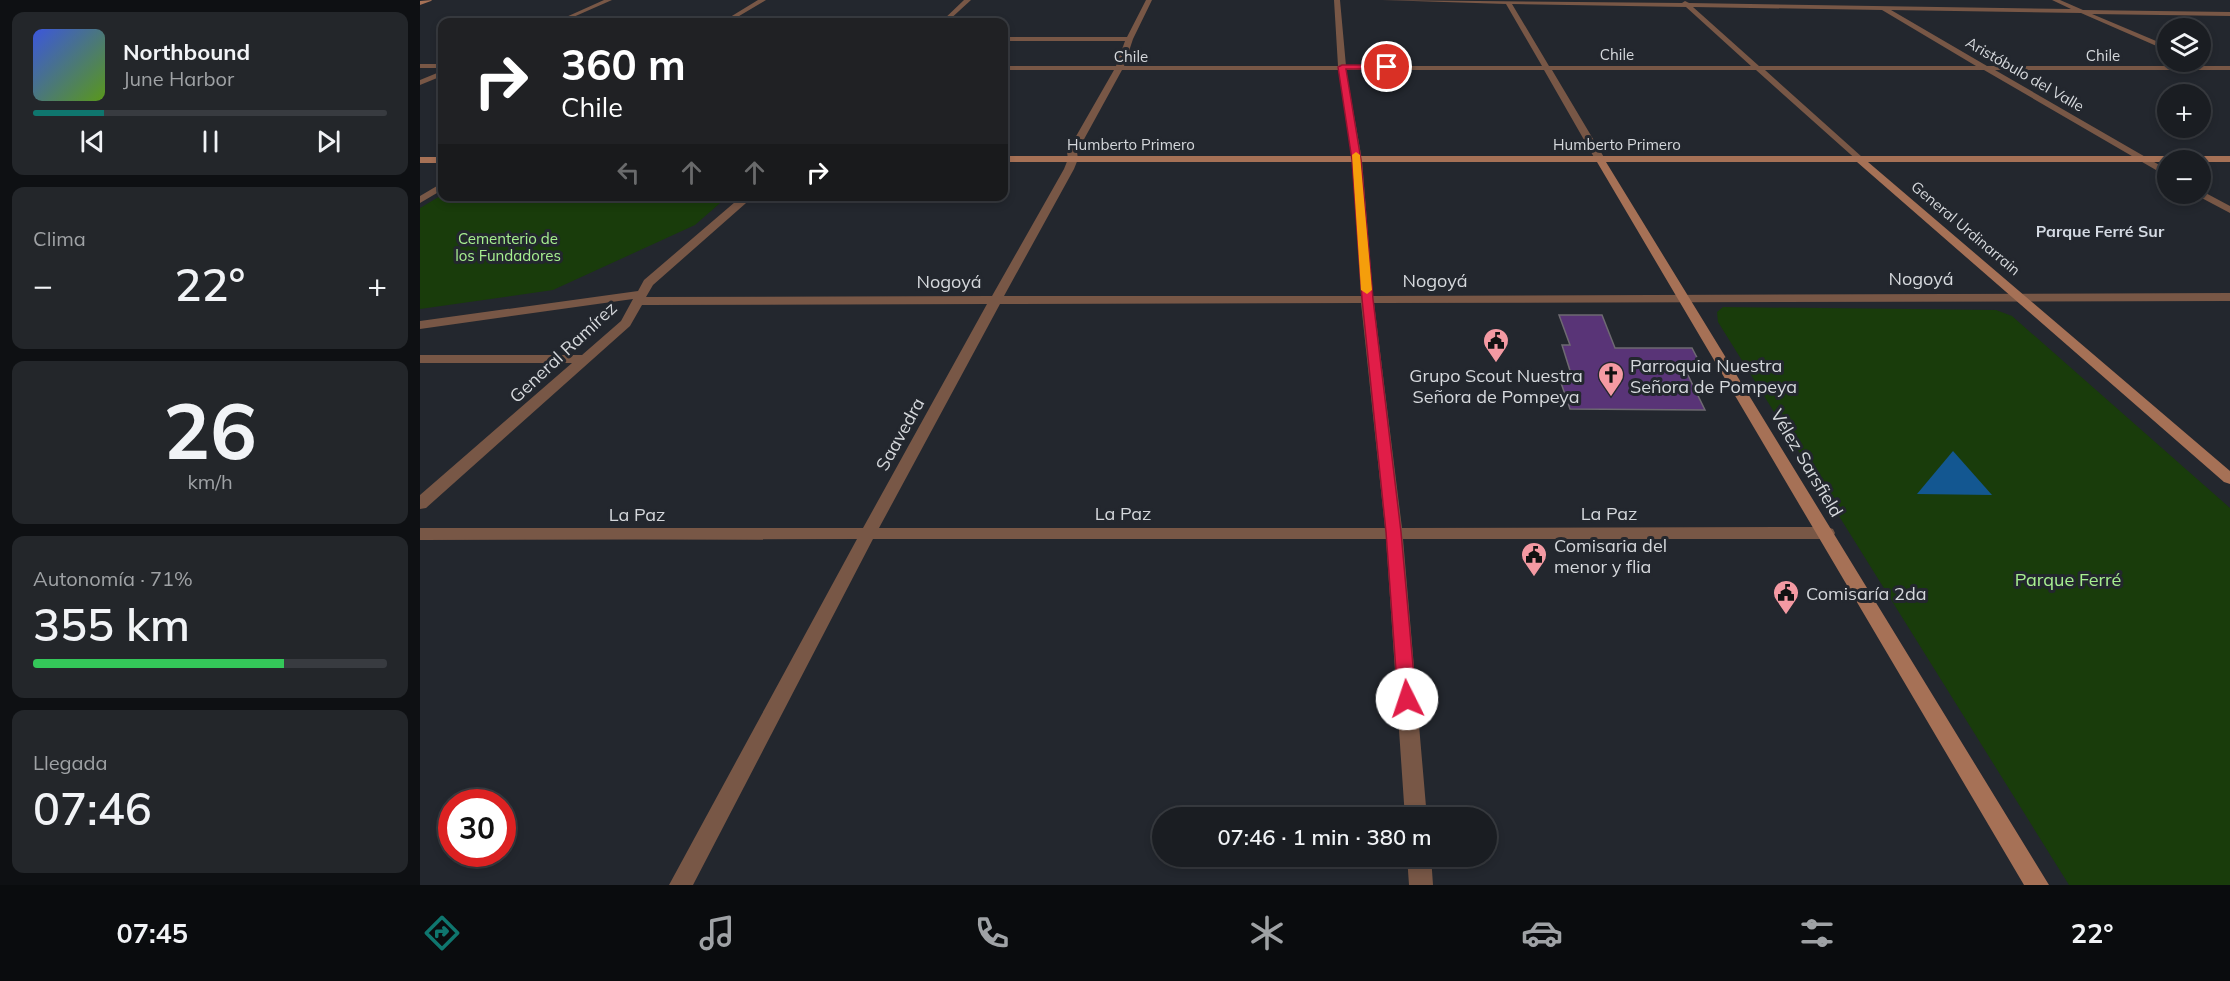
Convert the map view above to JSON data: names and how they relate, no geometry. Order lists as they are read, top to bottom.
{
  "streets": {
    "street": [
      "Chile",
      "Aristóbulo del Valle",
      "Humberto Primero",
      "General Urdinarrain",
      "Nogoyá",
      "General Ramírez",
      "Saavedra",
      "Vélez Sarsfield",
      "La Paz"
    ]
  },
  "crossings": [
    ["Chile", "Aristóbulo del Valle"],
    ["Chile", "General Urdinarrain"],
    ["Chile", "Saavedra"],
    ["Chile", "Vélez Sarsfield"],
    ["Aristóbulo del Valle", "Humberto Primero"],
    ["Humberto Primero", "General Urdinarrain"],
    ["Humberto Primero", "Saavedra"],
    ["Humberto Primero", "Vélez Sarsfield"],
    ["General Urdinarrain", "Nogoyá"],
    ["Nogoyá", "General Ramírez"],
    ["Nogoyá", "Saavedra"],
    ["Nogoyá", "Vélez Sarsfield"],
    ["Saavedra", "La Paz"],
    ["Vélez Sarsfield", "La Paz"]
  ],
  "districts": ["Parque Ferré Sur"],
  "parks": ["Cementerio de los Fundadores", "Parque Ferré"],
  "places": {
    "public building": ["Grupo Scout Nuestra Señora de Pompeya", "Comisaria del menor y flia", "Comisaría 2da"],
    "church": ["Parroquia Nuestra Señora de Pompeya"]
  },
  "page": {
    "map_buttons": ["+", "−"],
    "turn": ["360 m", "Chile"],
    "song": ["Northbound", "June Harbor"],
    "tile": [
      "Clima",
      ["26", "km/h"],
      ["Autonomía · 71%", "355 km"],
      ["Llegada", "07:46"]
    ],
    "heat": ["−", "22°", "+"],
    "limit": "30",
    "trip": "07:46 · 1 min · 380 m",
    "tabs": ["07:45", "22°"]
  }
}
